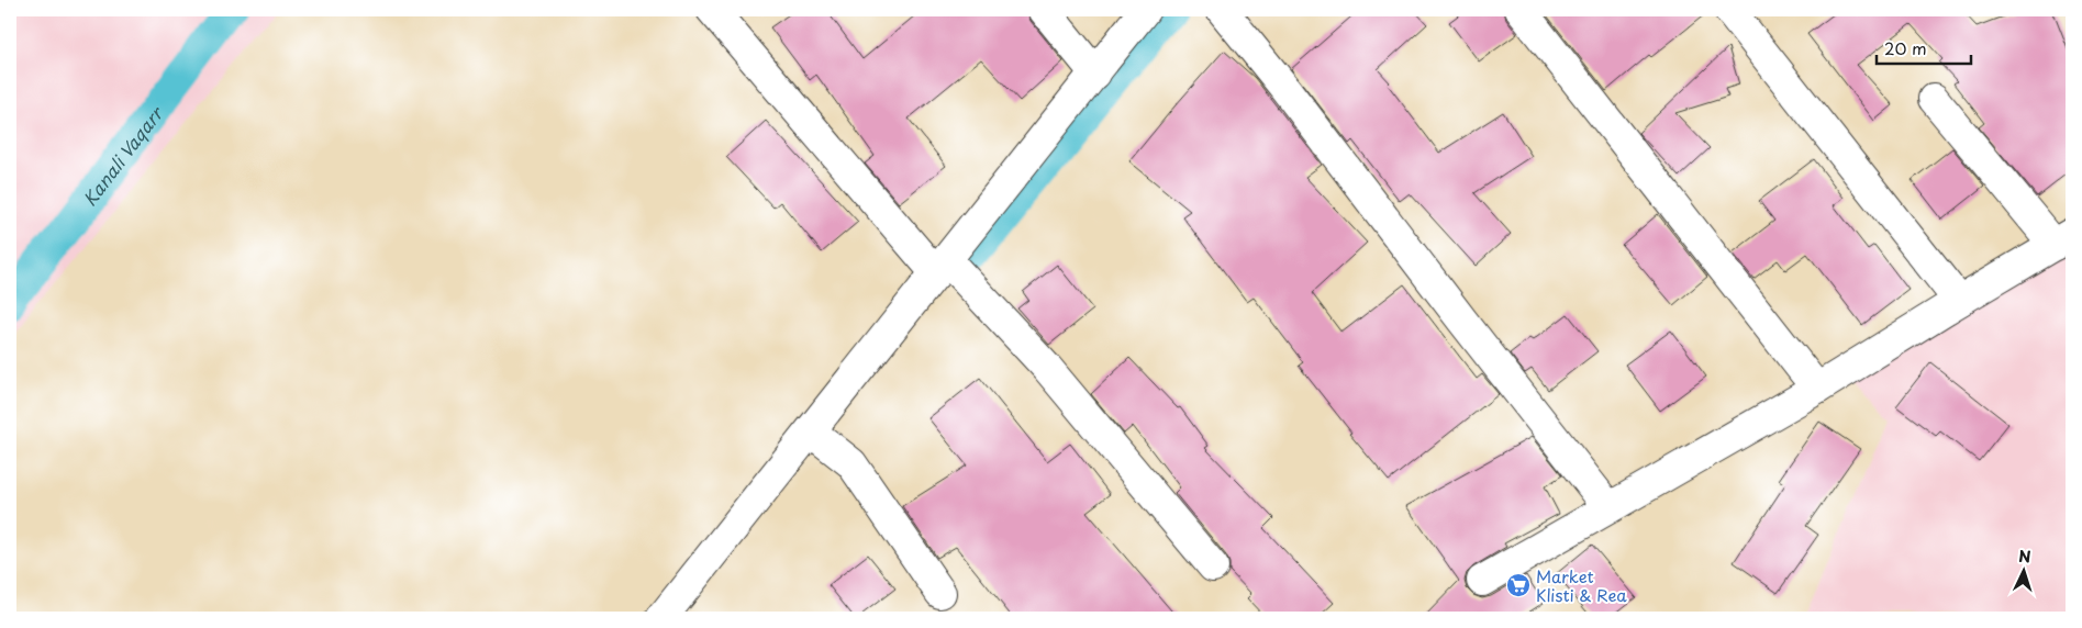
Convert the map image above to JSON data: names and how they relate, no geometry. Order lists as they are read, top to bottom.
{
  "water": ["Kanali Vaqarr"],
  "places": {
    "supermarket": ["Market Klisti & Rea"]
  },
  "scale_bar": "20 m",
  "north": "top"
}
